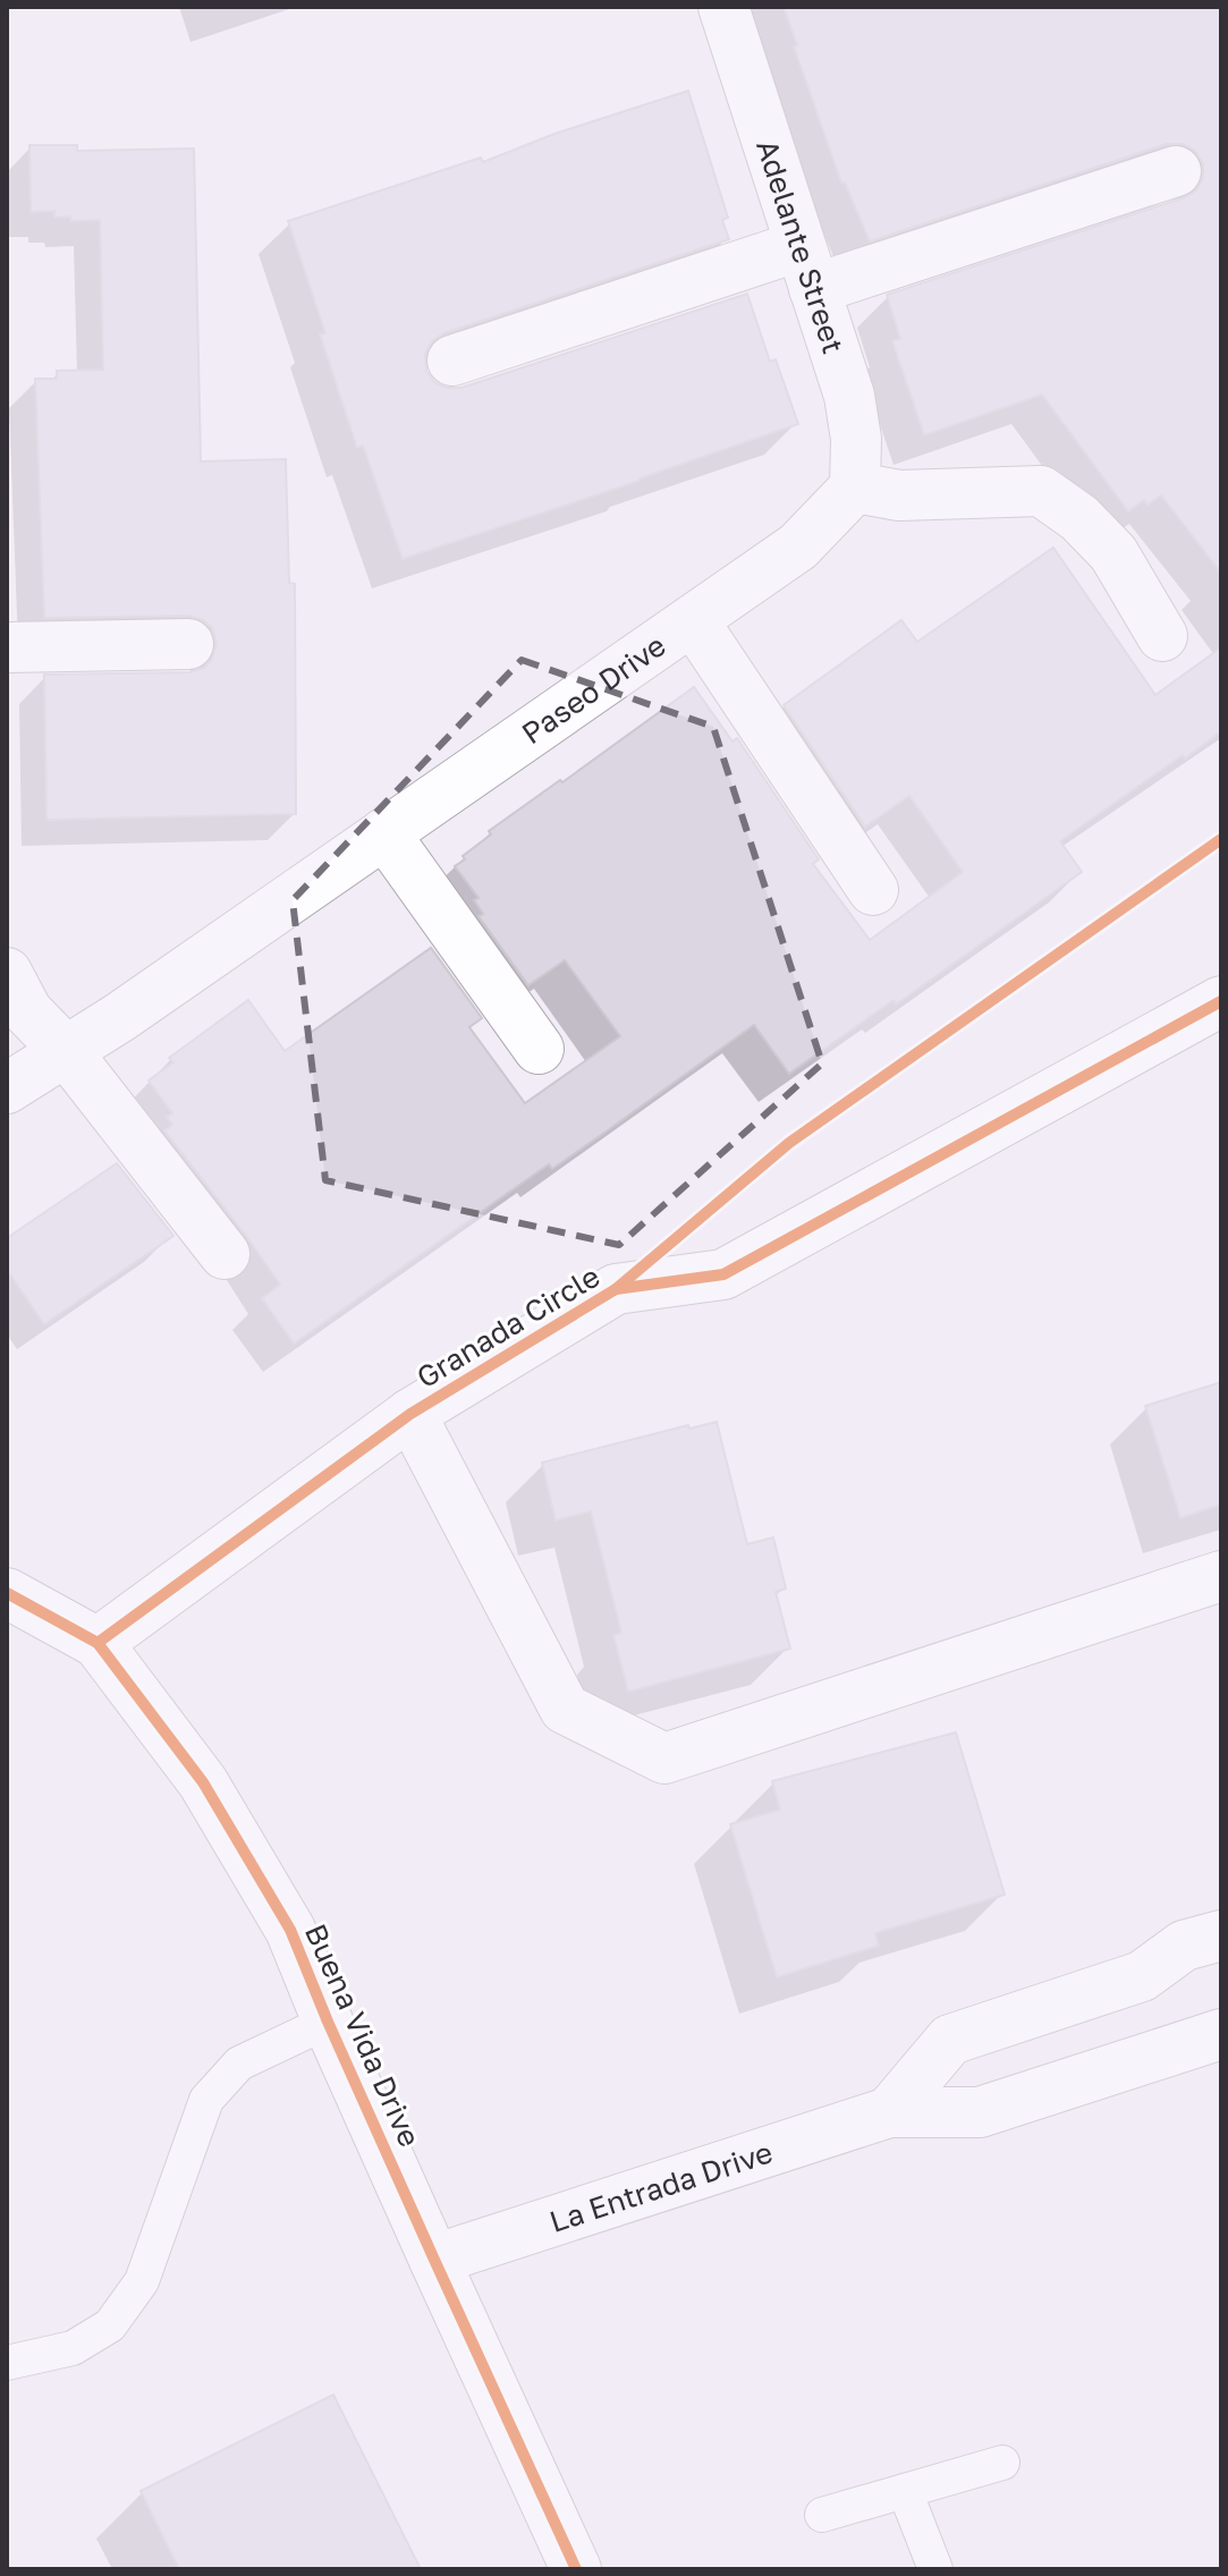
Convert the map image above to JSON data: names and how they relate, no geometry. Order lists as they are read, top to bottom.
{
  "streets": {
    "street": [
      "Adelante Street",
      "Paseo Drive",
      "Granada Circle",
      "Buena Vida Drive",
      "La Entrada Drive"
    ]
  },
  "crossings": [
    ["Adelante Street", "Paseo Drive"],
    ["Granada Circle", "Buena Vida Drive"],
    ["Buena Vida Drive", "La Entrada Drive"]
  ]
}
